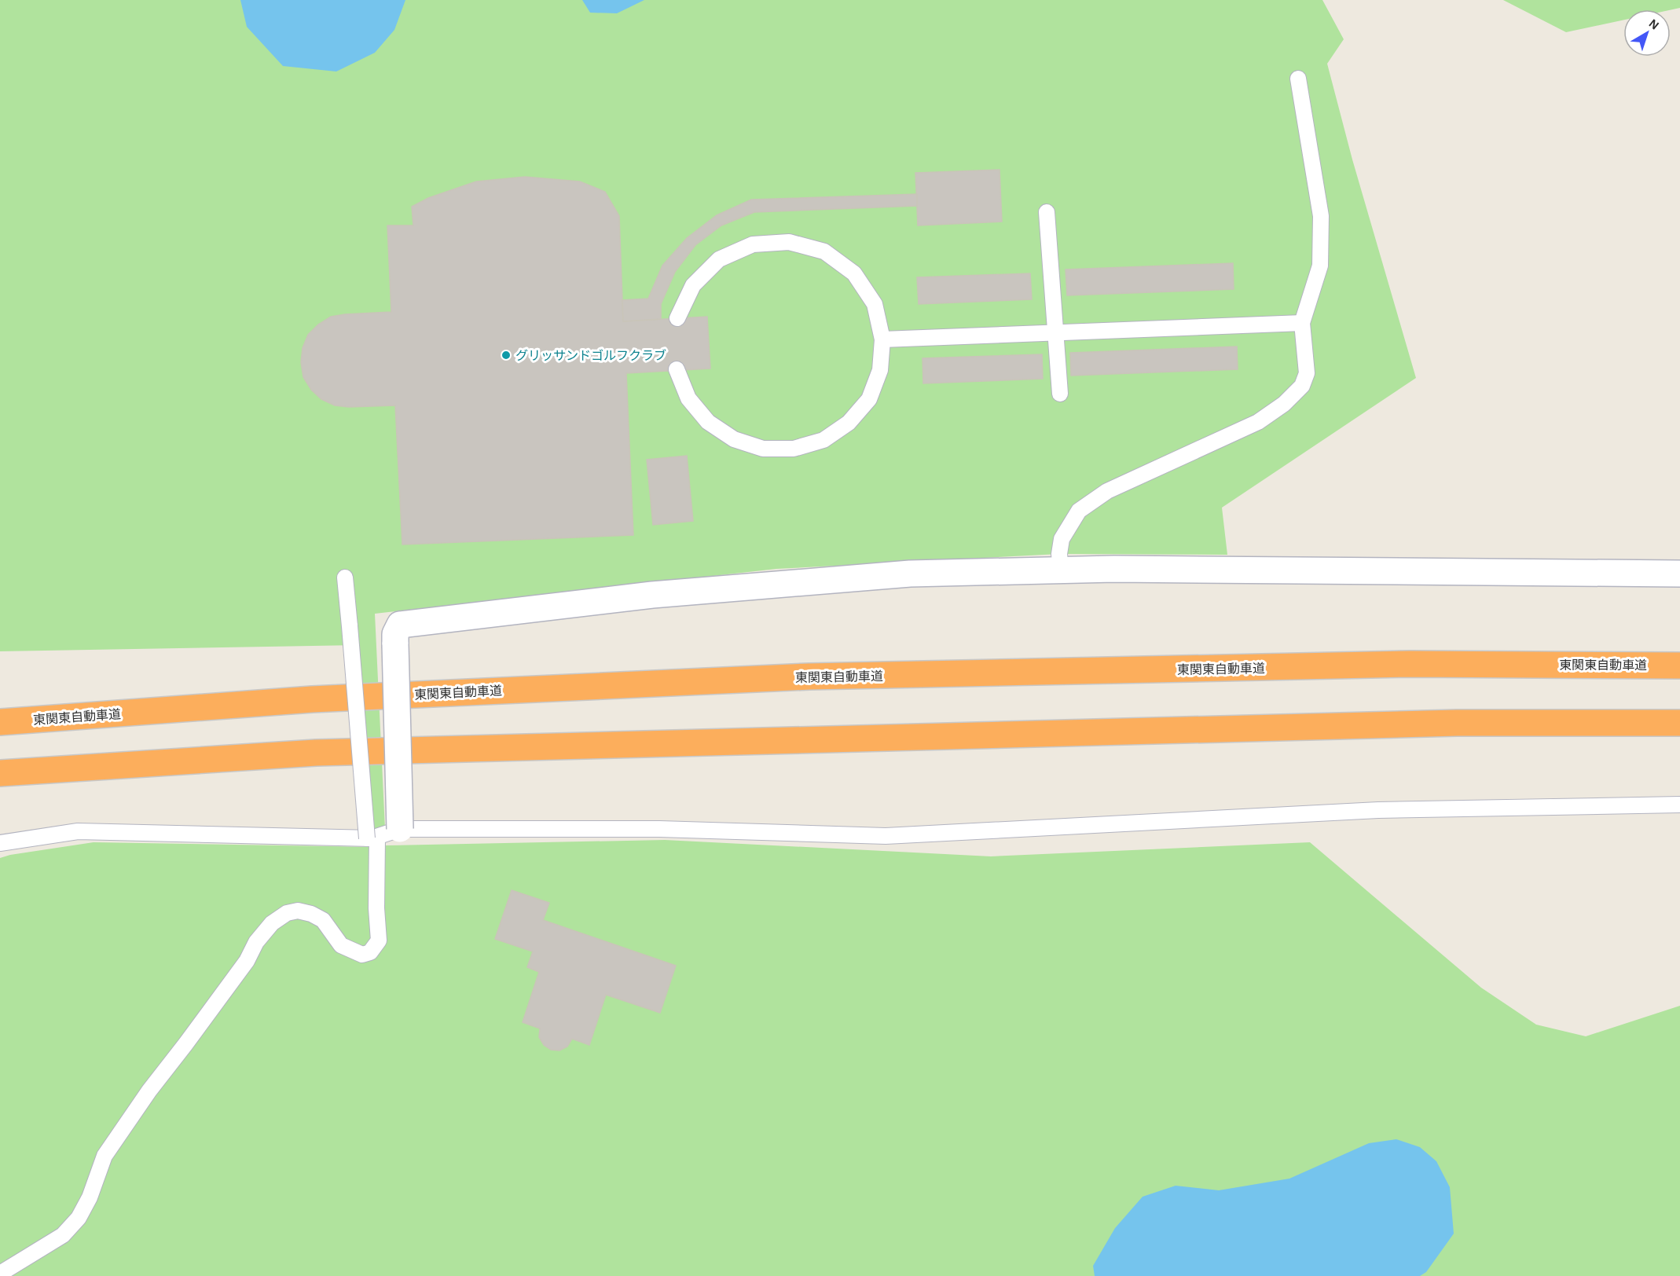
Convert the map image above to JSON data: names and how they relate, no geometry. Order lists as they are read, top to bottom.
{
  "streets": {
    "highway": ["東関東自動車道"]
  },
  "places": ["グリッサンドゴルフクラブ"],
  "north": "top right"
}
